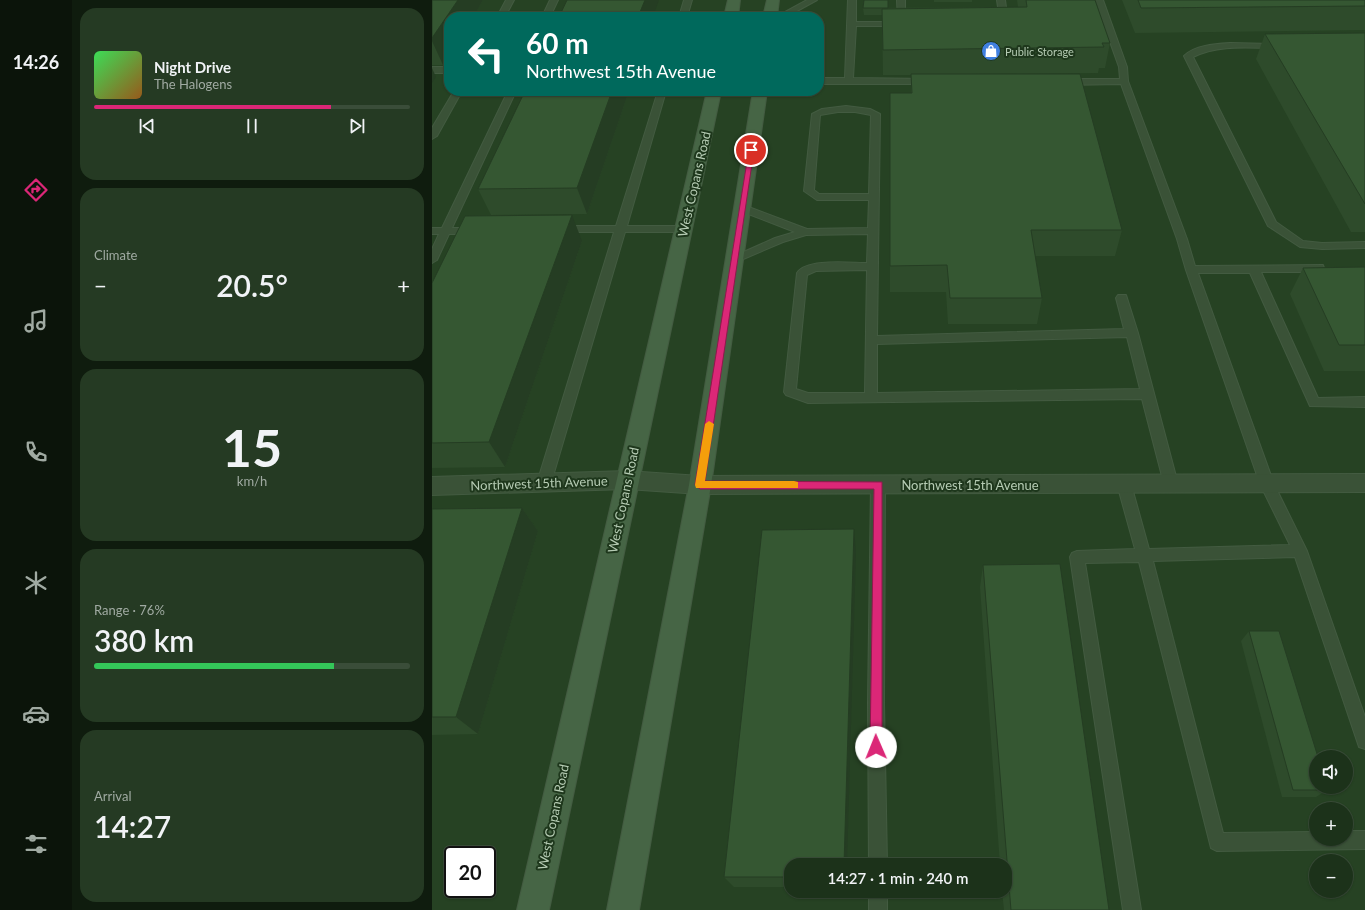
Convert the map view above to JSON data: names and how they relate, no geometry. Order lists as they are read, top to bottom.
{
  "streets": {
    "main road": ["West Copans Road"],
    "street": ["Northwest 15th Avenue"]
  },
  "crossings": [
    ["West Copans Road", "Northwest 15th Avenue"]
  ],
  "places": {
    "shop": ["Public Storage"]
  },
  "page": {
    "tabs": "14:26",
    "turn": ["60 m", "Northwest 15th Avenue"],
    "song": ["Night Drive", "The Halogens"],
    "tile": [
      "Climate",
      ["15", "km/h"],
      ["Range · 76%", "380 km"],
      ["Arrival", "14:27"]
    ],
    "heat": ["−", "20.5°", "+"],
    "map_buttons": ["+", "−"],
    "limit": "20",
    "trip": "14:27 · 1 min · 240 m"
  }
}
